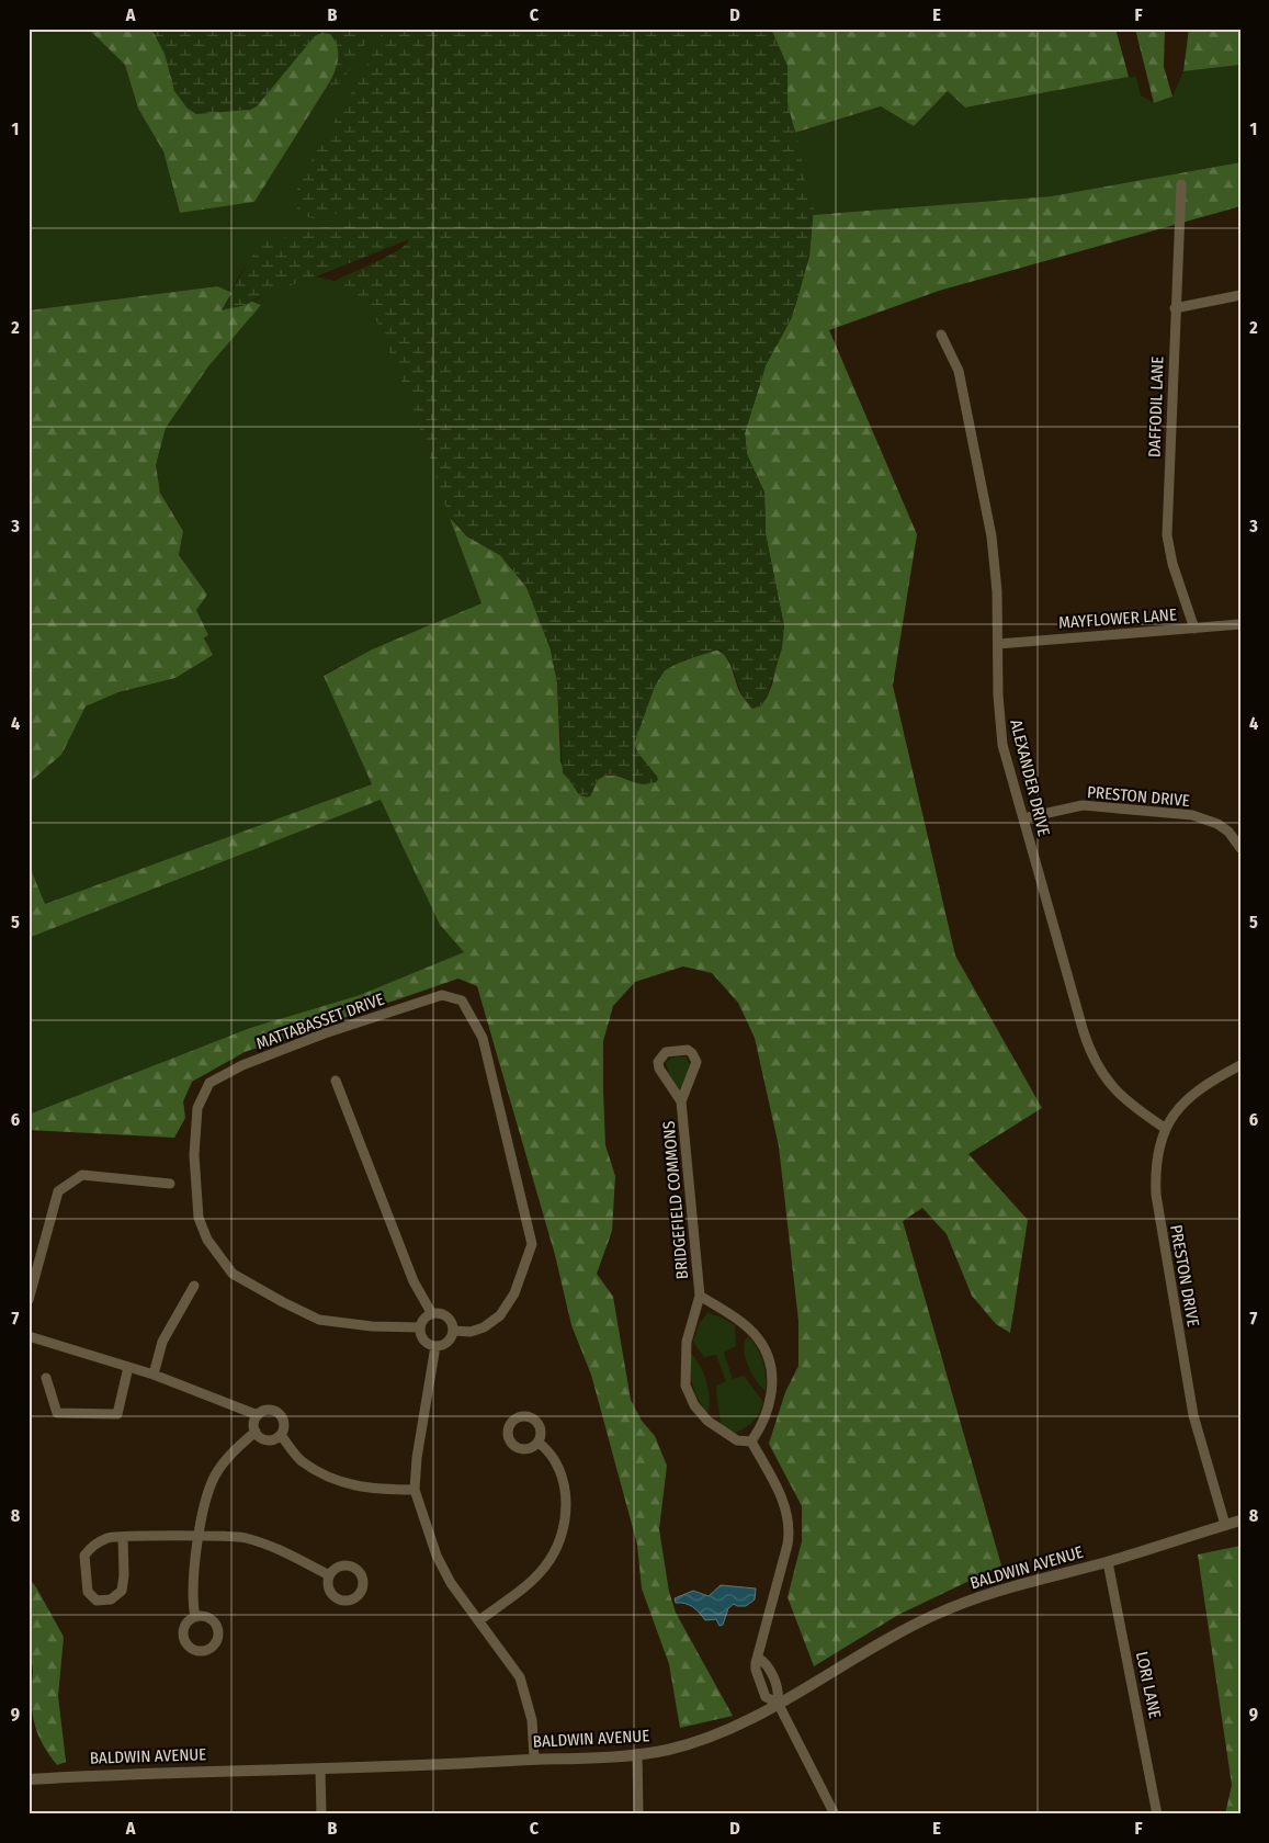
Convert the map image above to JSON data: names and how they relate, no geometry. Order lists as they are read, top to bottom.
{
  "streets": {
    "street": [
      "DAFFODIL LANE",
      "MAYFLOWER LANE",
      "ALEXANDER DRIVE",
      "PRESTON DRIVE",
      "MATTABASSET DRIVE",
      "BRIDGEFIELD COMMONS",
      "BALDWIN AVENUE",
      "LORI LANE"
    ]
  },
  "crossings": [
    ["DAFFODIL LANE", "MAYFLOWER LANE"],
    ["MAYFLOWER LANE", "ALEXANDER DRIVE"],
    ["ALEXANDER DRIVE", "PRESTON DRIVE"],
    ["PRESTON DRIVE", "BALDWIN AVENUE"],
    ["BALDWIN AVENUE", "LORI LANE"]
  ],
  "grid": {
    "columns": [
      "A",
      "B",
      "C",
      "D",
      "E",
      "F"
    ],
    "rows": [
      "1",
      "2",
      "3",
      "4",
      "5",
      "6",
      "7",
      "8",
      "9"
    ]
  }
}
